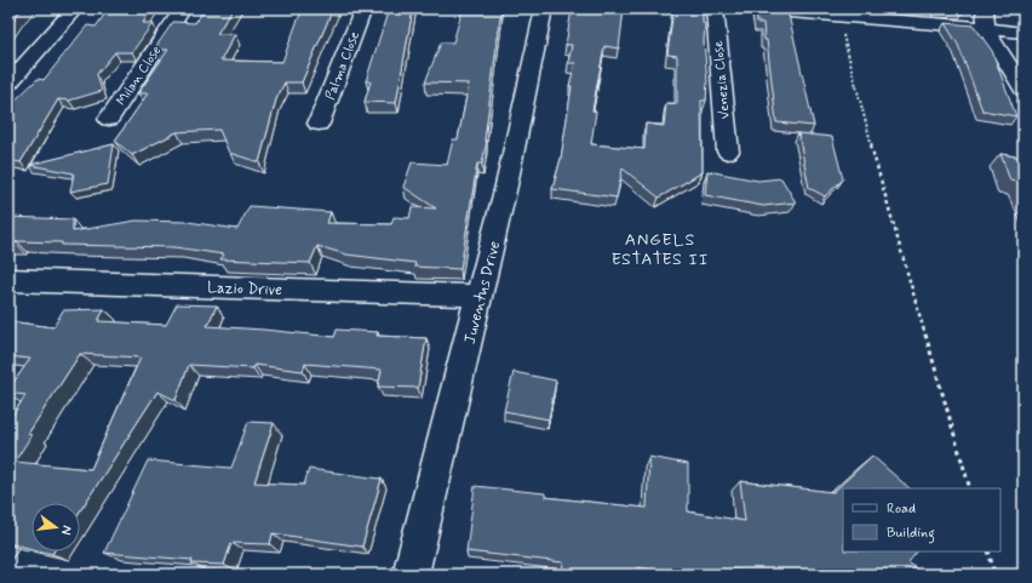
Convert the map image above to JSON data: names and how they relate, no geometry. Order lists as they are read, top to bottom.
{
  "streets": {
    "street": [
      "Palma Close",
      "Milan Close",
      "Venezia Close",
      "Lazio Drive",
      "Juventus Drive"
    ]
  },
  "crossings": [
    ["Lazio Drive", "Juventus Drive"]
  ],
  "districts": ["ANGELS ESTATES II"],
  "legend": ["Road", "Building"],
  "north": "right"
}
